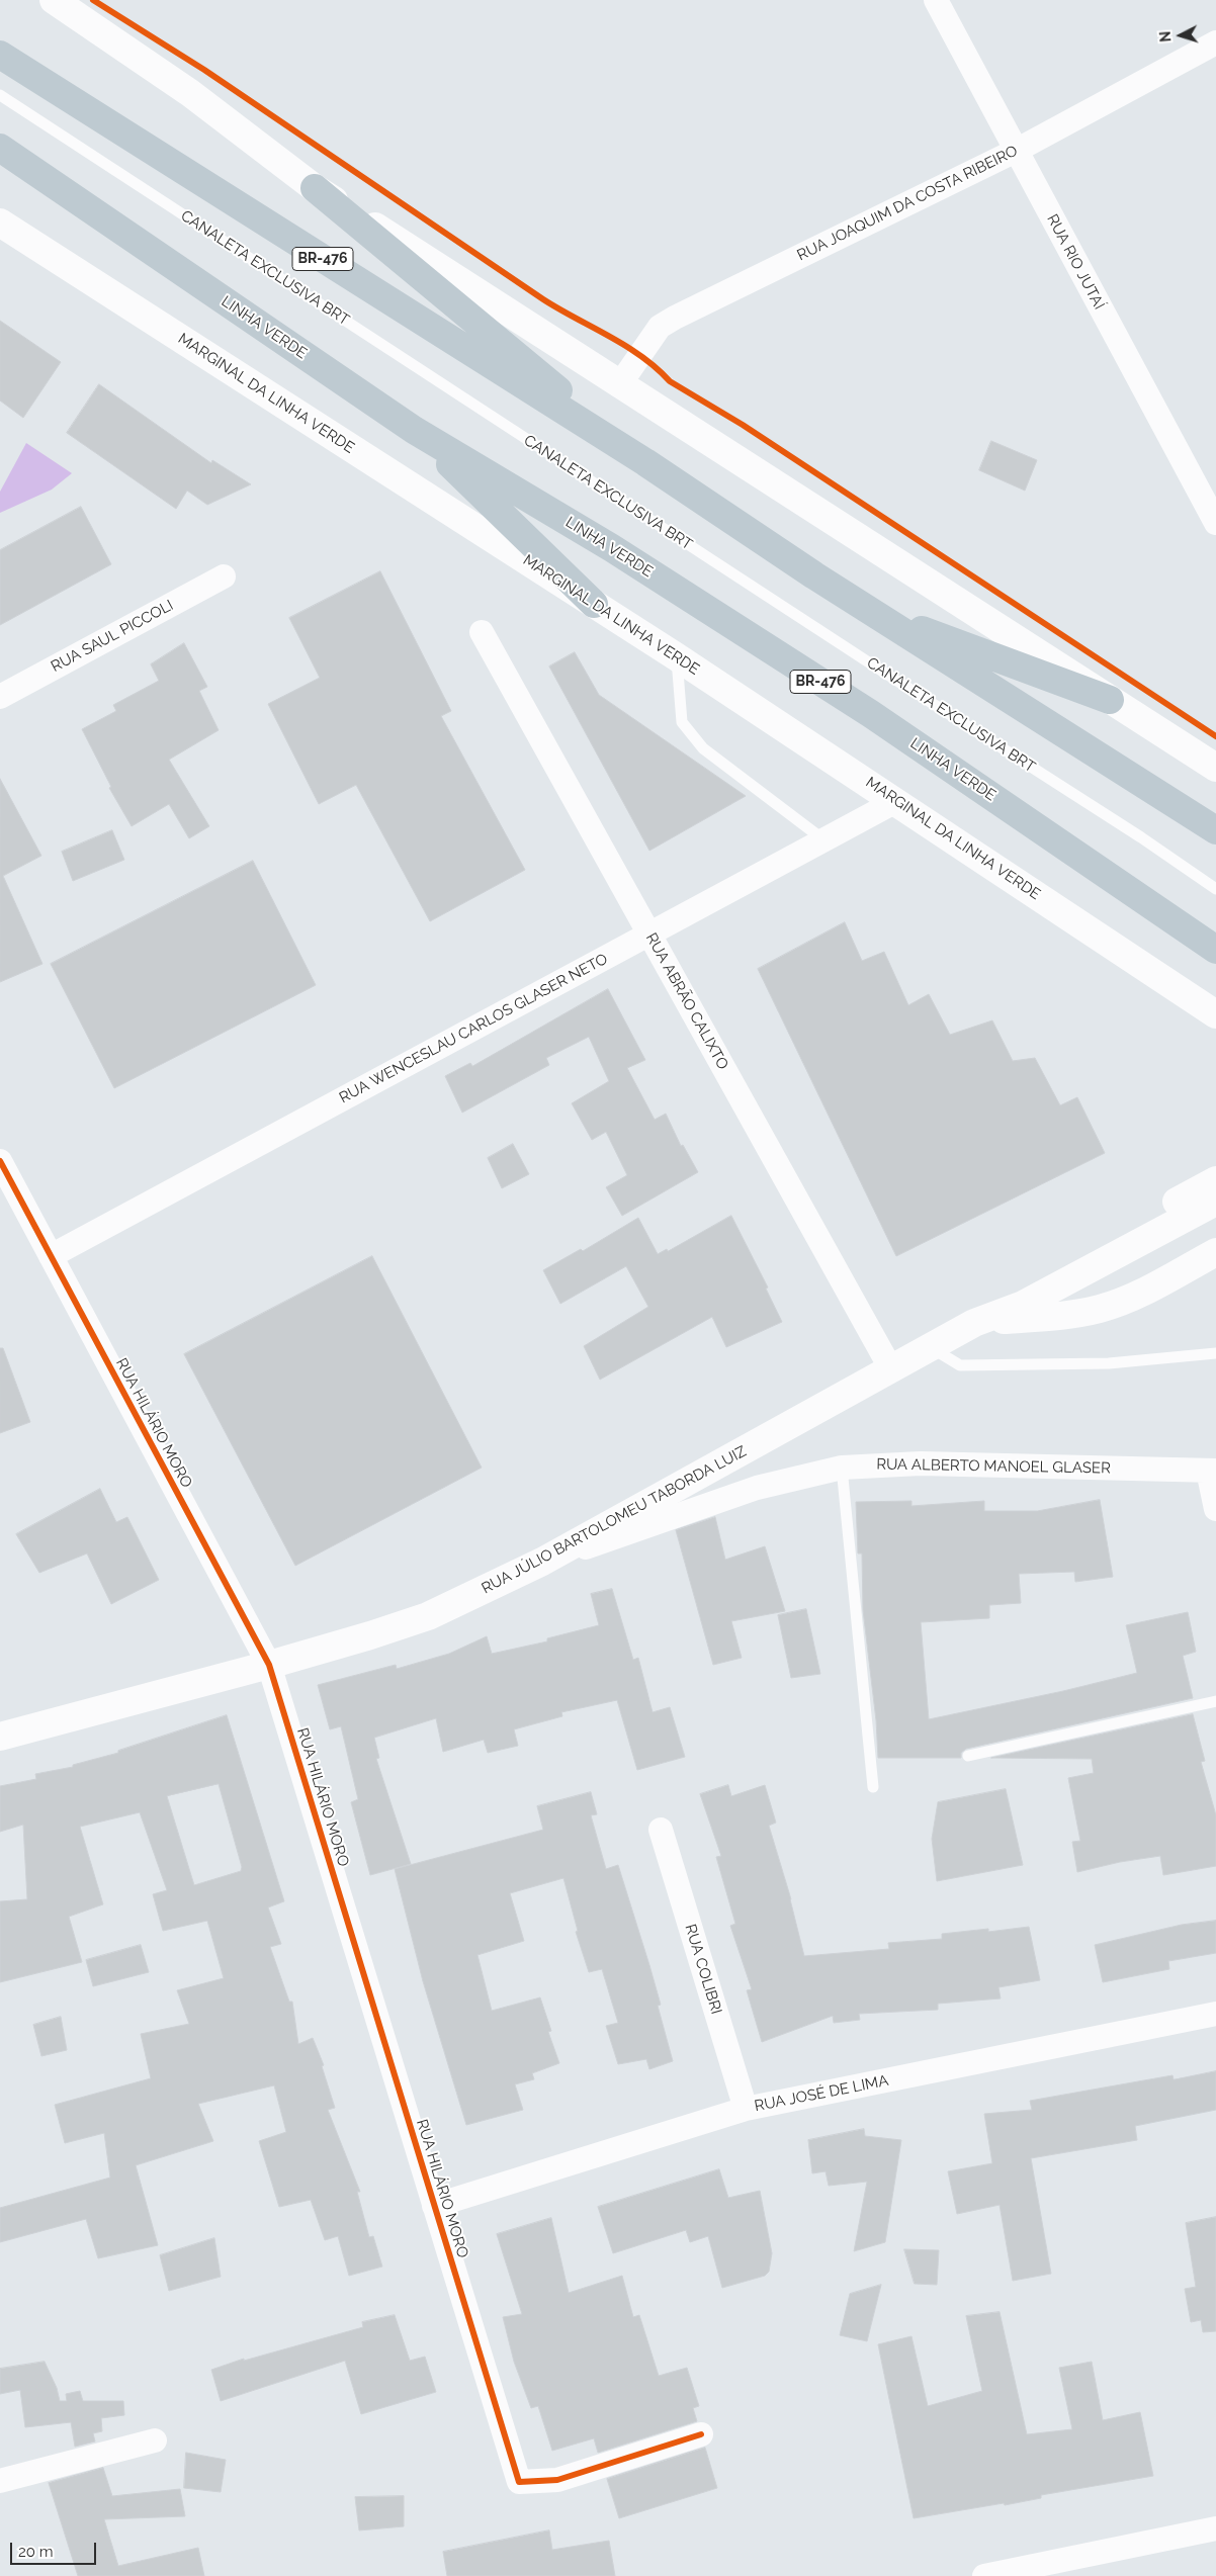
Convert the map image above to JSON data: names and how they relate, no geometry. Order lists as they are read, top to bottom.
{
  "streets": {
    "highway": ["BR-476", "LINHA VERDE"],
    "main road": ["MARGINAL DA LINHA VERDE", "RUA JÚLIO BARTOLOMEU TABORDA LUIZ"],
    "street": [
      "RUA JOAQUIM DA COSTA RIBEIRO",
      "RUA RIO JUTAÍ",
      "RUA SAUL PICCOLI",
      "RUA ABRÃO CALIXTO",
      "RUA WENCESLAU CARLOS GLASER NETO",
      "RUA HILÁRIO MORO",
      "RUA ALBERTO MANOEL GLASER",
      "RUA COLIBRI",
      "RUA JOSÉ DE LIMA"
    ],
    "lane": ["CANALETA EXCLUSIVA BRT"]
  },
  "crossings": [
    ["RUA JOAQUIM DA COSTA RIBEIRO", "RUA RIO JUTAÍ"],
    ["MARGINAL DA LINHA VERDE", "RUA WENCESLAU CARLOS GLASER NETO"],
    ["RUA ABRÃO CALIXTO", "RUA WENCESLAU CARLOS GLASER NETO"],
    ["RUA ABRÃO CALIXTO", "RUA JÚLIO BARTOLOMEU TABORDA LUIZ"],
    ["RUA WENCESLAU CARLOS GLASER NETO", "RUA HILÁRIO MORO"],
    ["RUA HILÁRIO MORO", "RUA JÚLIO BARTOLOMEU TABORDA LUIZ"],
    ["RUA HILÁRIO MORO", "RUA JOSÉ DE LIMA"],
    ["RUA ALBERTO MANOEL GLASER", "RUA JÚLIO BARTOLOMEU TABORDA LUIZ"],
    ["RUA COLIBRI", "RUA JOSÉ DE LIMA"]
  ],
  "scale_bar": "20 m",
  "north": "left"
}
